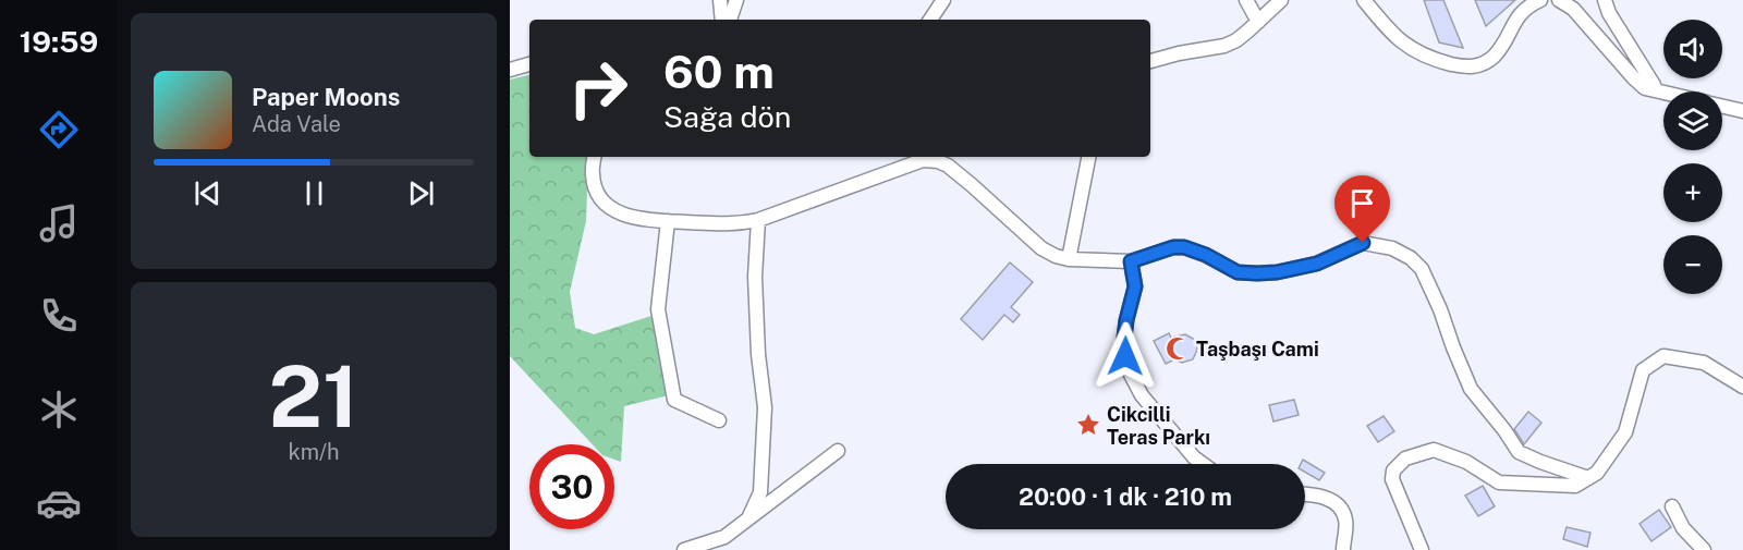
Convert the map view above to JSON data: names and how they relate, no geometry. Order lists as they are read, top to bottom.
{
  "places": {
    "mosque": ["Taşbaşı Cami"],
    "place": ["Cikcilli Teras Parkı"]
  },
  "page": {
    "tabs": "19:59",
    "map_buttons": ["+", "−"],
    "turn": ["60 m", "Sağa dön"],
    "song": ["Paper Moons", "Ada Vale"],
    "tile": ["21", "km/h"],
    "limit": "30",
    "trip": "20:00 · 1 dk · 210 m"
  }
}
